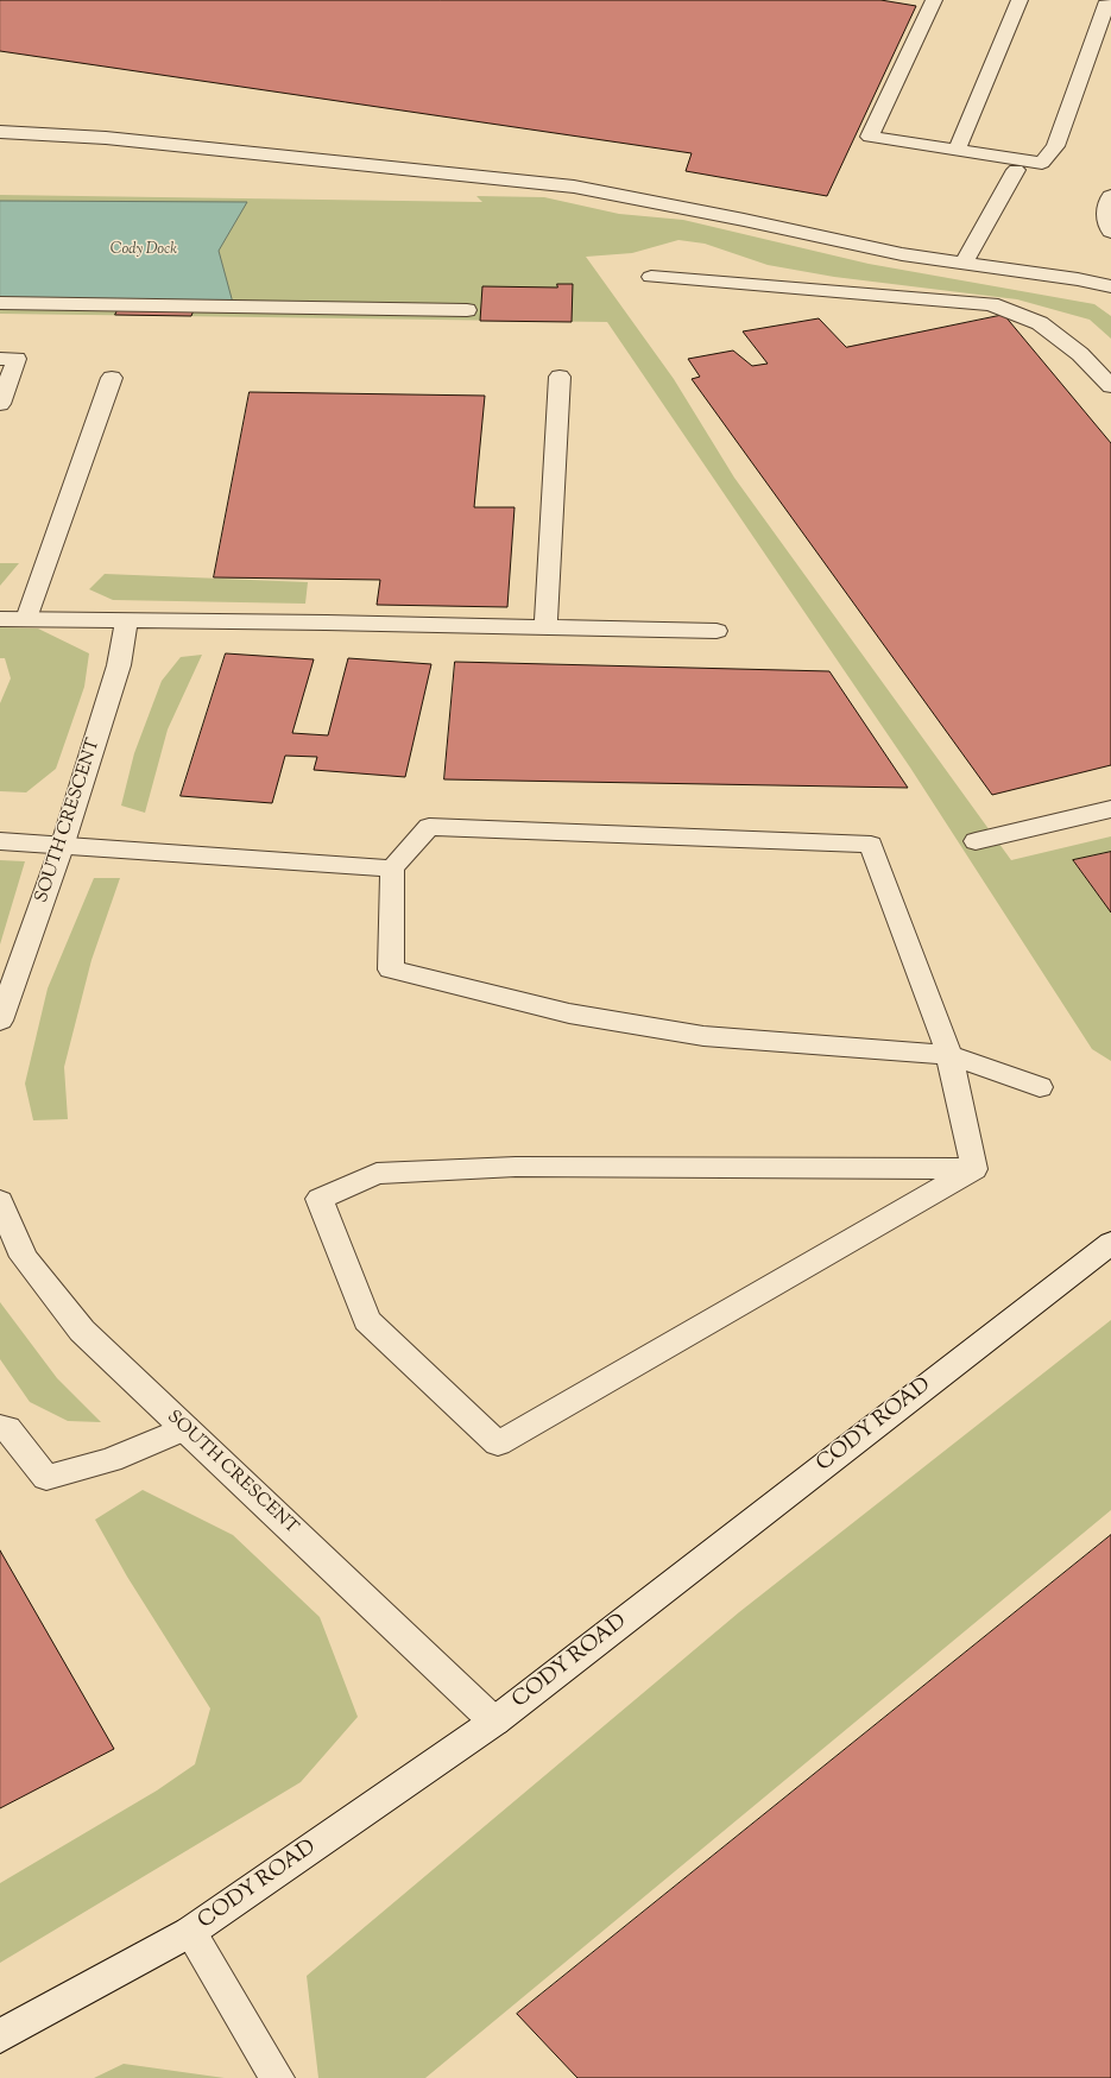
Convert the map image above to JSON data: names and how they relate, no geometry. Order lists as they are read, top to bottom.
{
  "streets": {
    "street": ["SOUTH CRESCENT", "CODY ROAD"]
  },
  "crossings": [
    ["SOUTH CRESCENT", "CODY ROAD"]
  ],
  "water": ["Cody Dock"]
}
